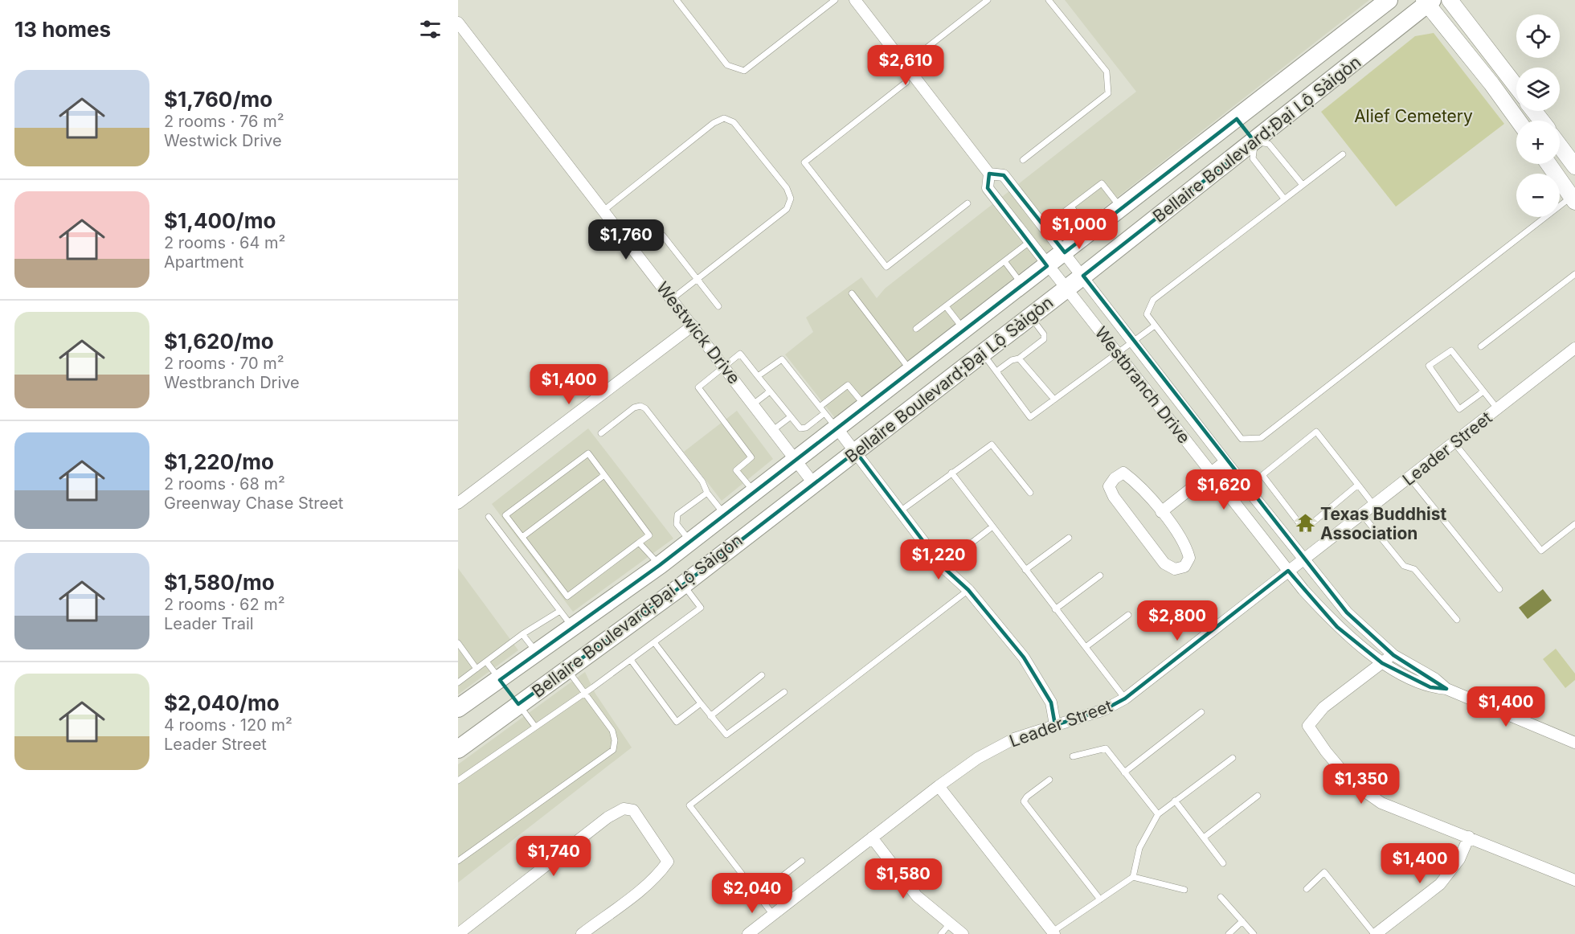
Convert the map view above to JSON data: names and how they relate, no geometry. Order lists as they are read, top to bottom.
{
  "streets": {
    "main road": ["Bellaire Boulevard;Đại Lộ Sàigòn"],
    "street": ["Westwick Drive", "Westbranch Drive", "Leader Street"]
  },
  "crossings": [
    ["Bellaire Boulevard;Đại Lộ Sàigòn", "Westwick Drive"],
    ["Bellaire Boulevard;Đại Lộ Sàigòn", "Westbranch Drive"],
    ["Westbranch Drive", "Leader Street"]
  ],
  "parks": ["Alief Cemetery"],
  "places": {
    "temple": ["Texas Buddhist Association"]
  },
  "page": {
    "heading": "13 homes",
    "map_buttons": ["+", "−"],
    "price": [
      "$2,610",
      "$1,000",
      "$1,760",
      "$1,400",
      "$1,620",
      "$1,220",
      "$2,800",
      "$1,400",
      "$1,350",
      "$1,740",
      "$1,400",
      "$1,580",
      "$2,040"
    ],
    "list": [
      {
        "name": "$1,760/mo",
        "note": "2 rooms · 76 m² · Westwick Drive"
      },
      {
        "name": "$1,400/mo",
        "note": "2 rooms · 64 m² · Apartment"
      },
      {
        "name": "$1,620/mo",
        "note": "2 rooms · 70 m² · Westbranch Drive"
      },
      {
        "name": "$1,220/mo",
        "note": "2 rooms · 68 m² · Greenway Chase Street"
      },
      {
        "name": "$1,580/mo",
        "note": "2 rooms · 62 m² · Leader Trail"
      },
      {
        "name": "$2,040/mo",
        "note": "4 rooms · 120 m² · Leader Street"
      }
    ]
  }
}
